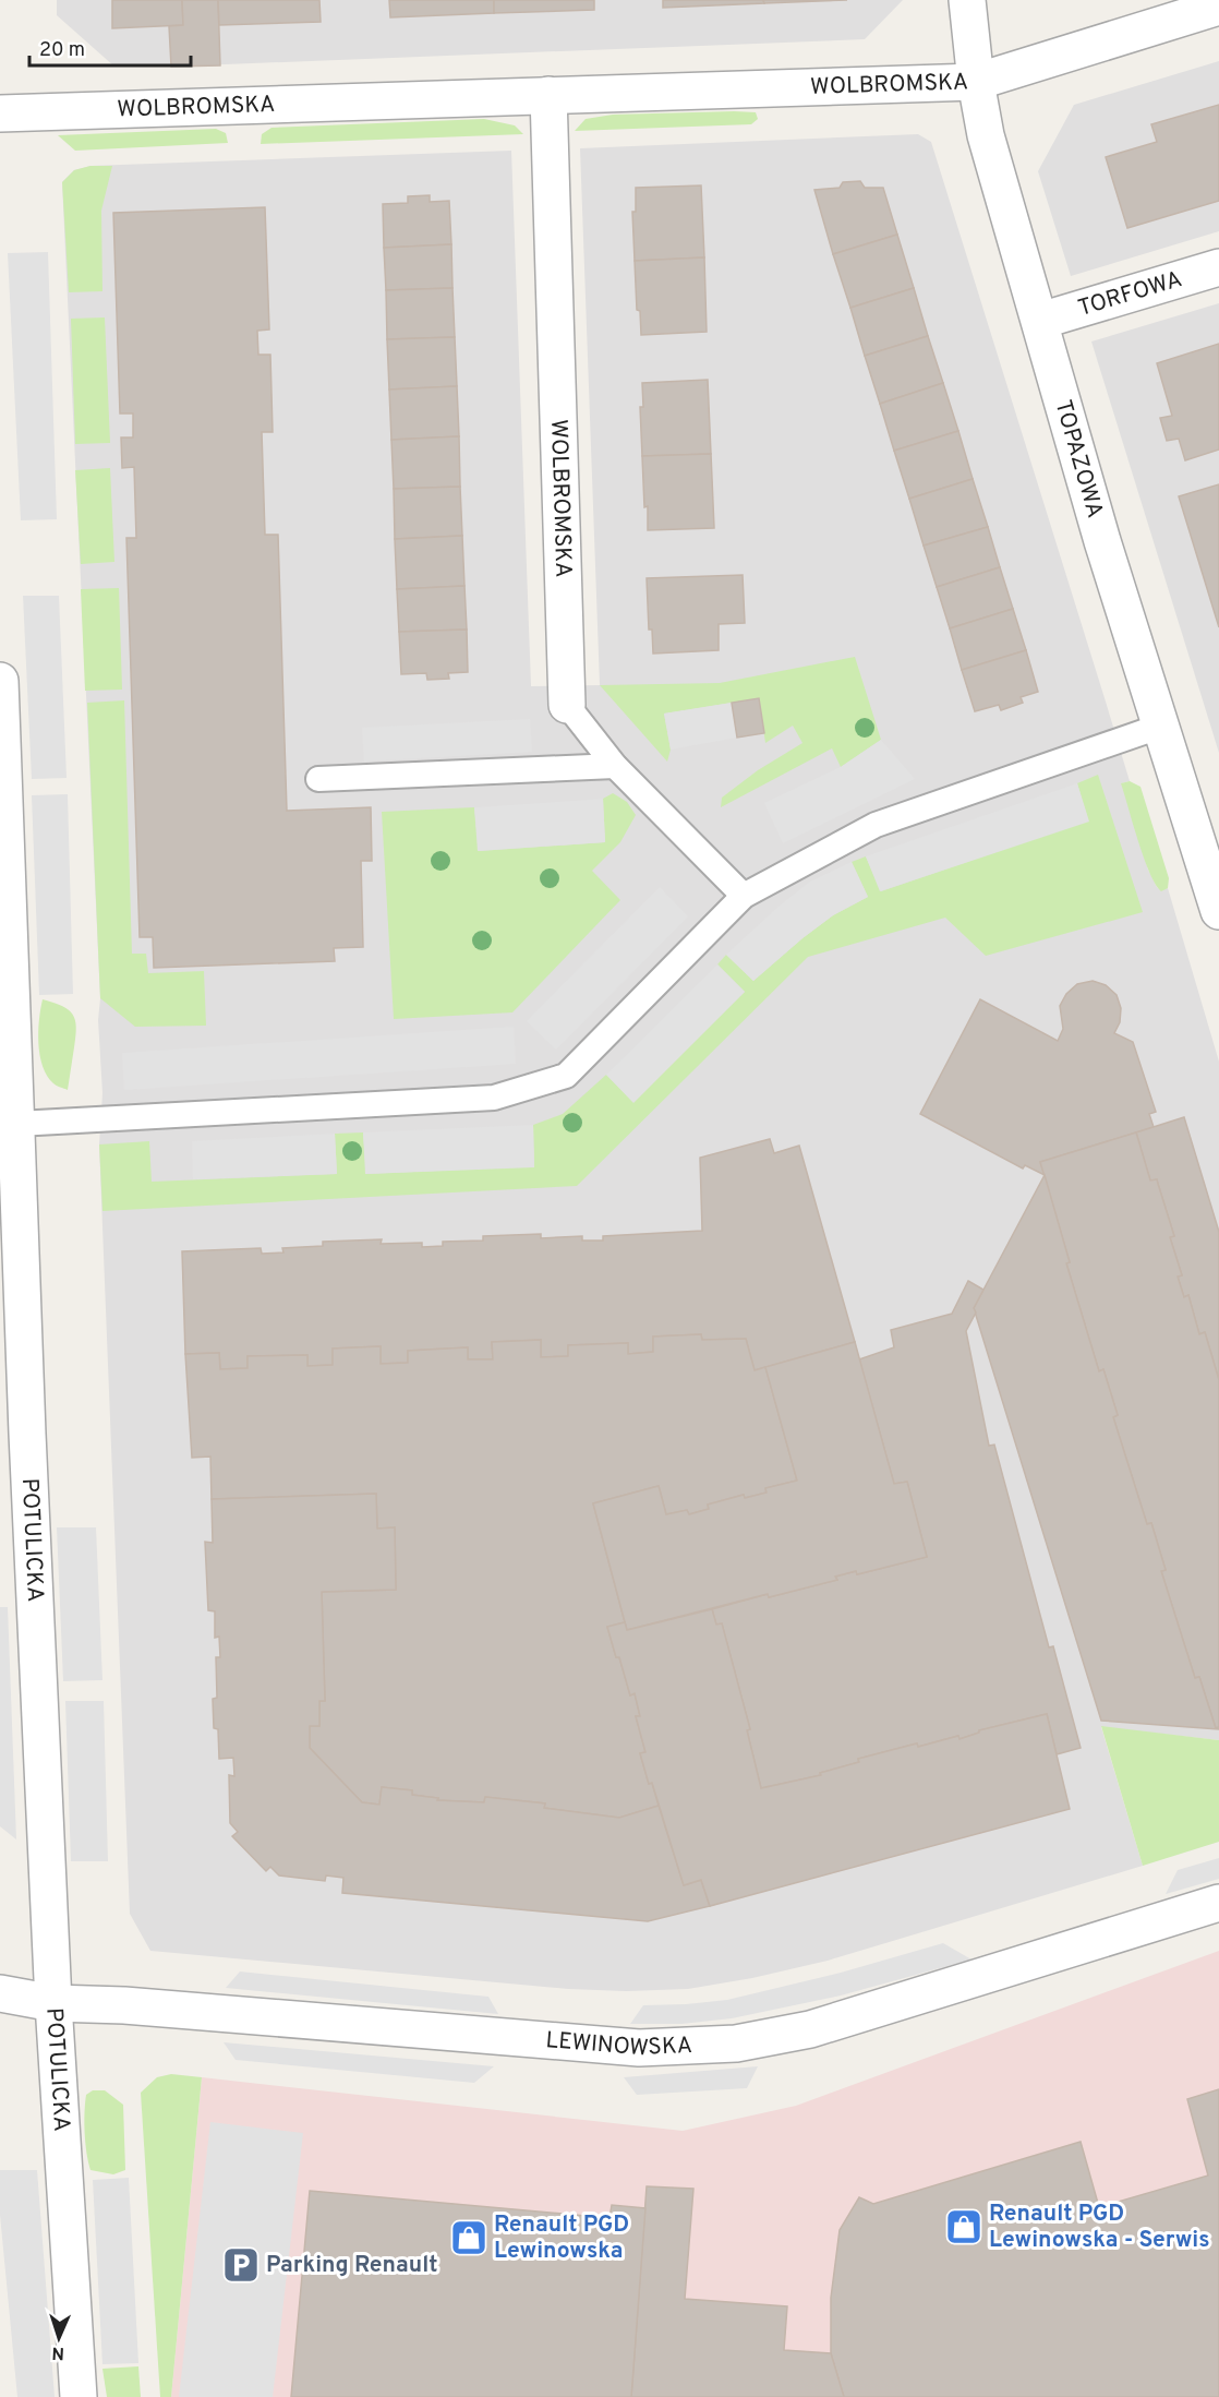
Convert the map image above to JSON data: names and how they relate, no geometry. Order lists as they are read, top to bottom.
{
  "streets": {
    "street": [
      "WOLBROMSKA",
      "TORFOWA",
      "TOPAZOWA",
      "POTULICKA",
      "LEWINOWSKA"
    ]
  },
  "crossings": [
    ["WOLBROMSKA", "TOPAZOWA"],
    ["TORFOWA", "TOPAZOWA"],
    ["POTULICKA", "LEWINOWSKA"]
  ],
  "places": {
    "shop": ["Renault PGD Lewinowska - Serwis", "Renault PGD Lewinowska"],
    "parking": ["Parking Renault"]
  },
  "scale_bar": "20 m",
  "north": "bottom"
}
